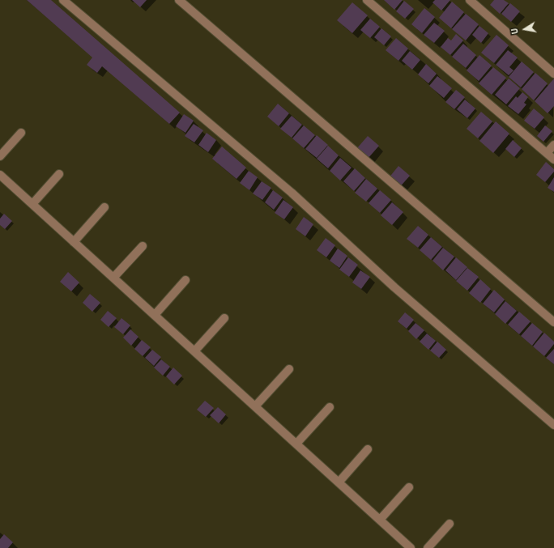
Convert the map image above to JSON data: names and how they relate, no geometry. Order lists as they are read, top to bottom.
{
  "north": "left"
}
